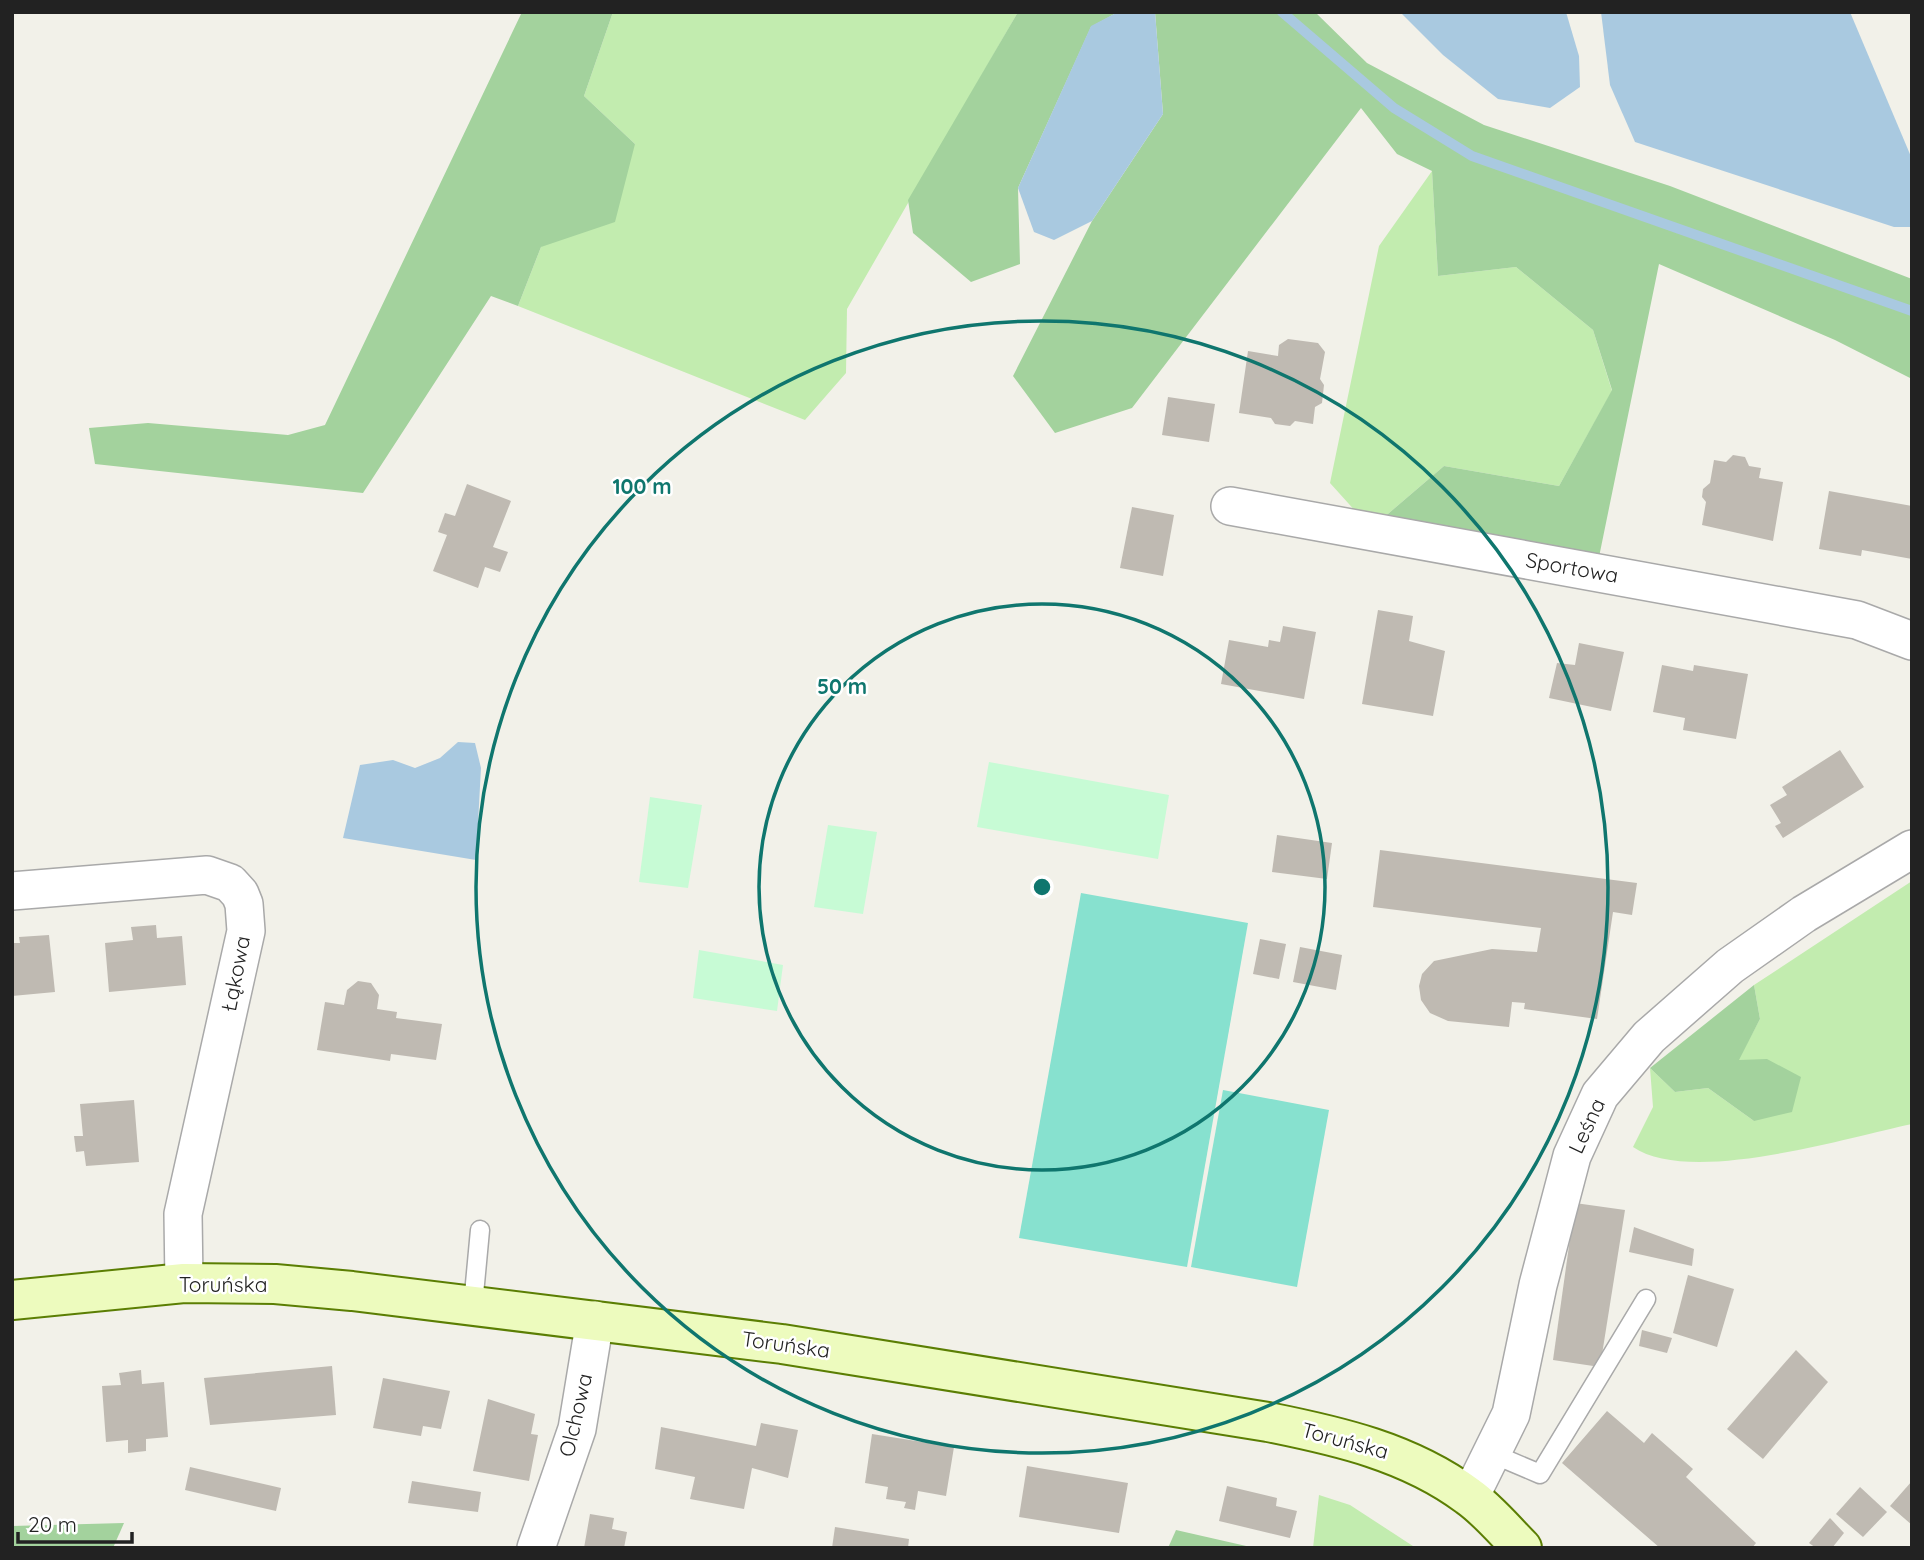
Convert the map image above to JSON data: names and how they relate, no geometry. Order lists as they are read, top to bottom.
{
  "streets": {
    "main road": ["Toruńska"],
    "street": [
      "Sportowa",
      "Łąkowa",
      "Leśna",
      "Olchowa"
    ]
  },
  "crossings": [
    ["Łąkowa", "Toruńska"],
    ["Leśna", "Toruńska"],
    ["Toruńska", "Olchowa"]
  ],
  "scale_bar": "20 m",
  "rings": ["100 m", "50 m"]
}
